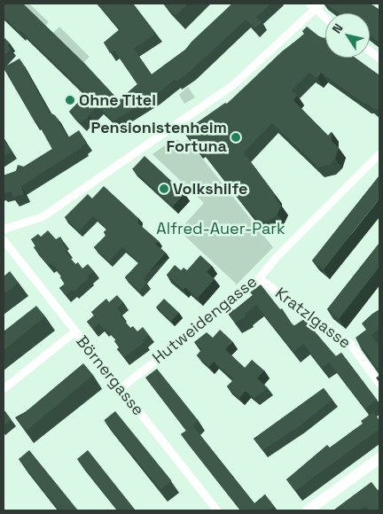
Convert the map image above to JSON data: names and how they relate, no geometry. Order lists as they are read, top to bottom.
{
  "streets": {
    "street": ["Kratzlgasse", "Hutweidengasse", "Börnergasse"]
  },
  "crossings": [
    ["Kratzlgasse", "Hutweidengasse"],
    ["Hutweidengasse", "Börnergasse"]
  ],
  "parks": ["Alfred-Auer-Park"],
  "places": ["Ohne Titel", "Pensionistenheim Fortuna", "Volkshilfe"],
  "north": "top left"
}
